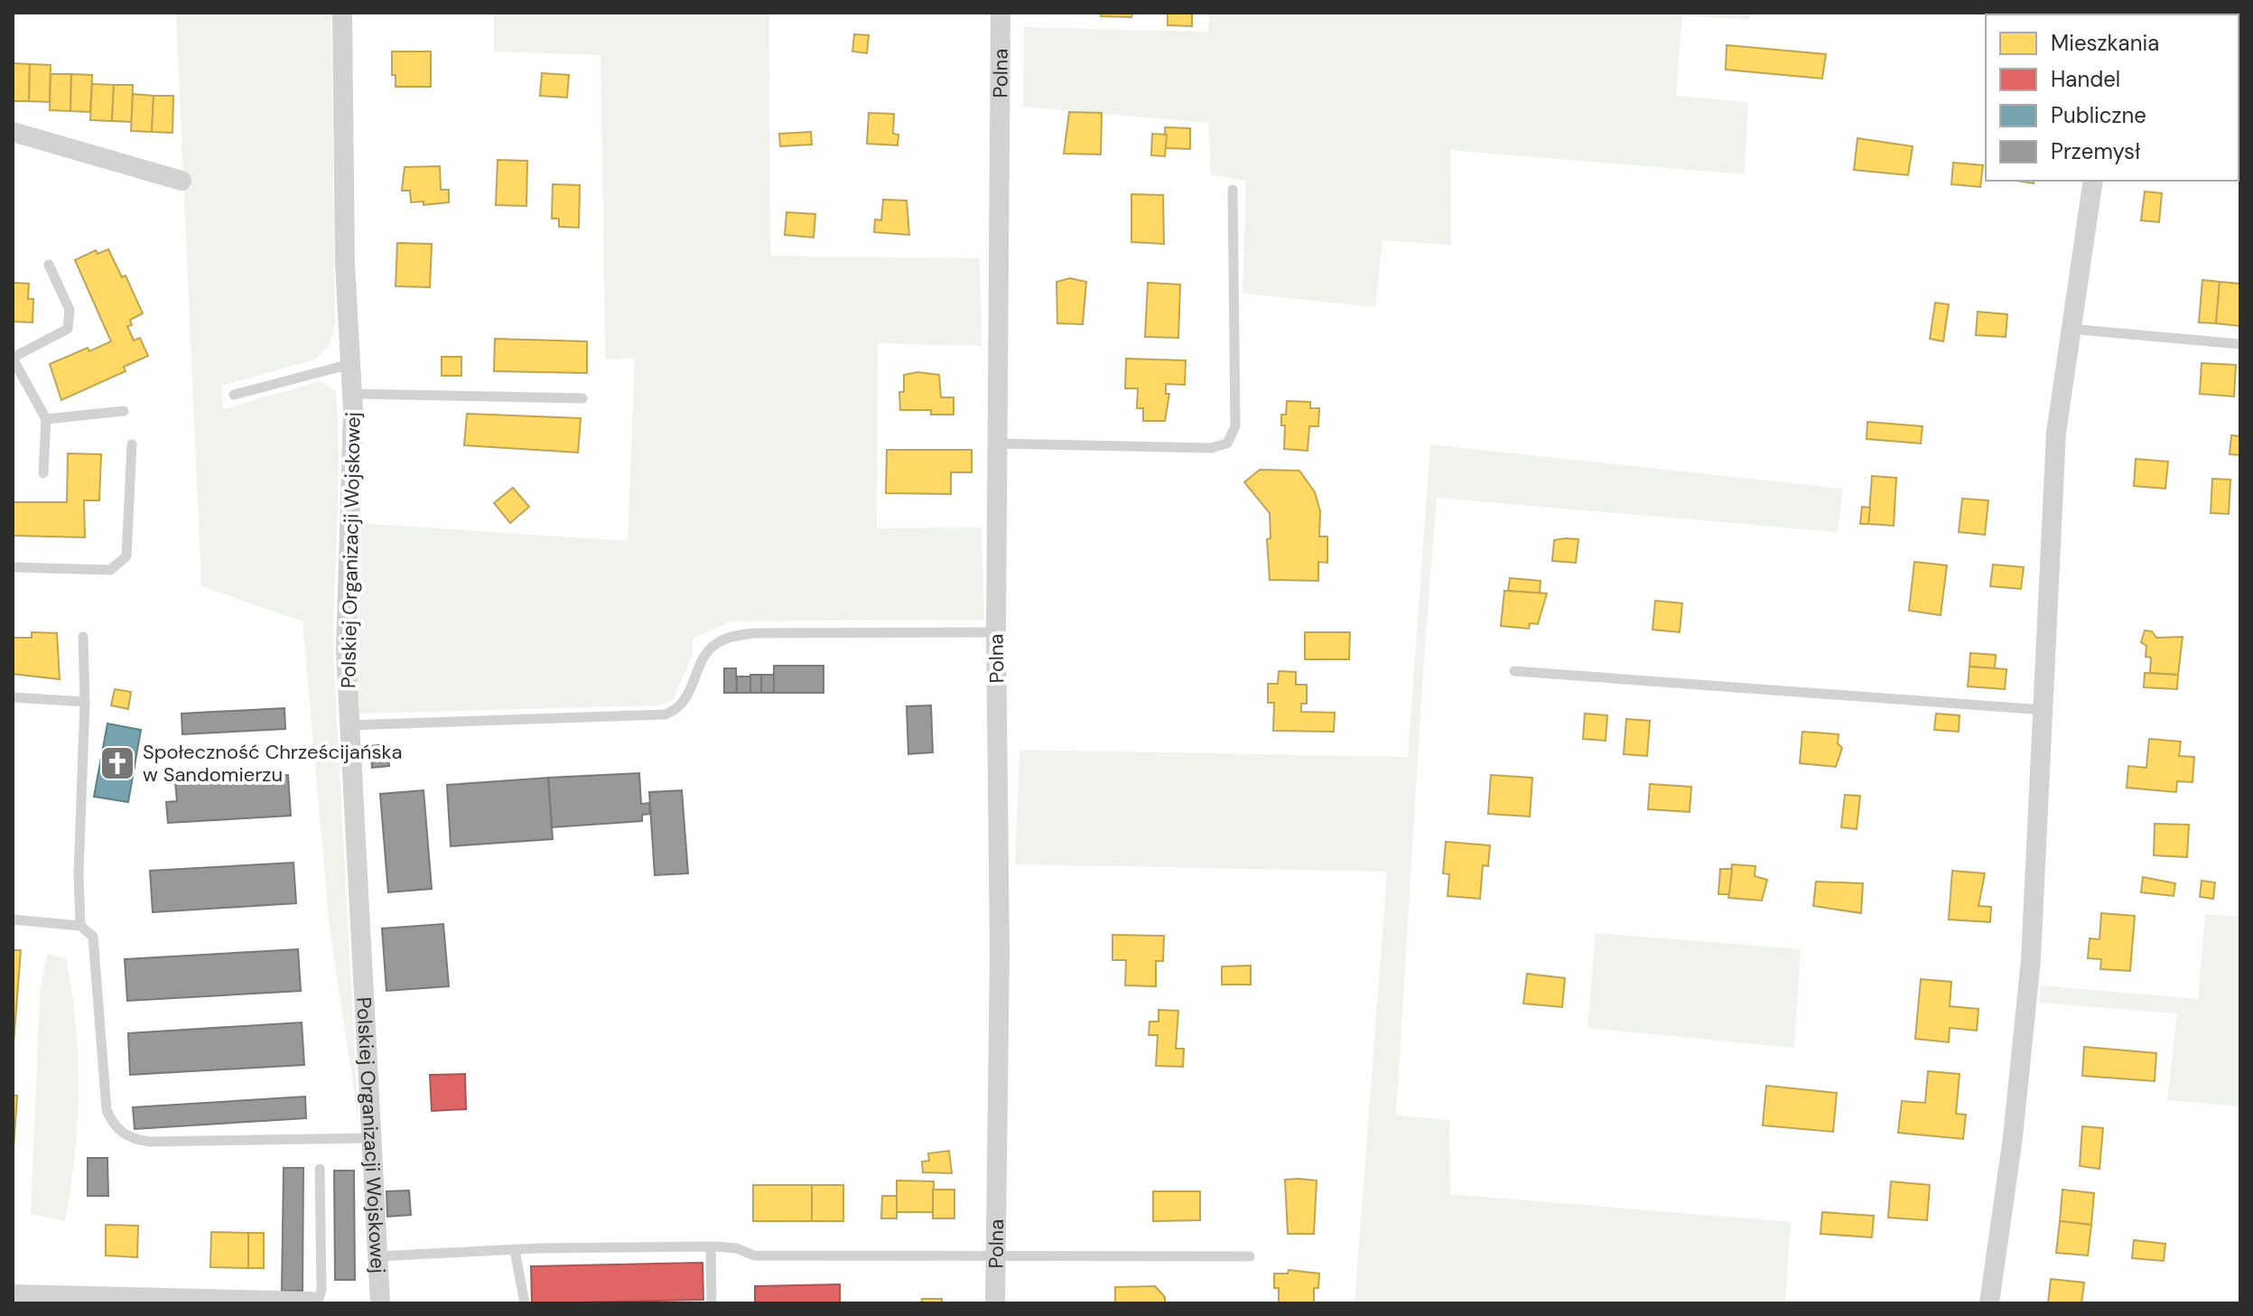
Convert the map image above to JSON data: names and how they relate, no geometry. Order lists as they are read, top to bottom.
{
  "streets": {
    "street": ["Polna", "Polskiej Organizacji Wojskowej"]
  },
  "places": {
    "church": ["Społeczność Chrześcijańska w Sandomierzu"]
  },
  "legend": [
    "Mieszkania",
    "Handel",
    "Publiczne",
    "Przemysł"
  ]
}
